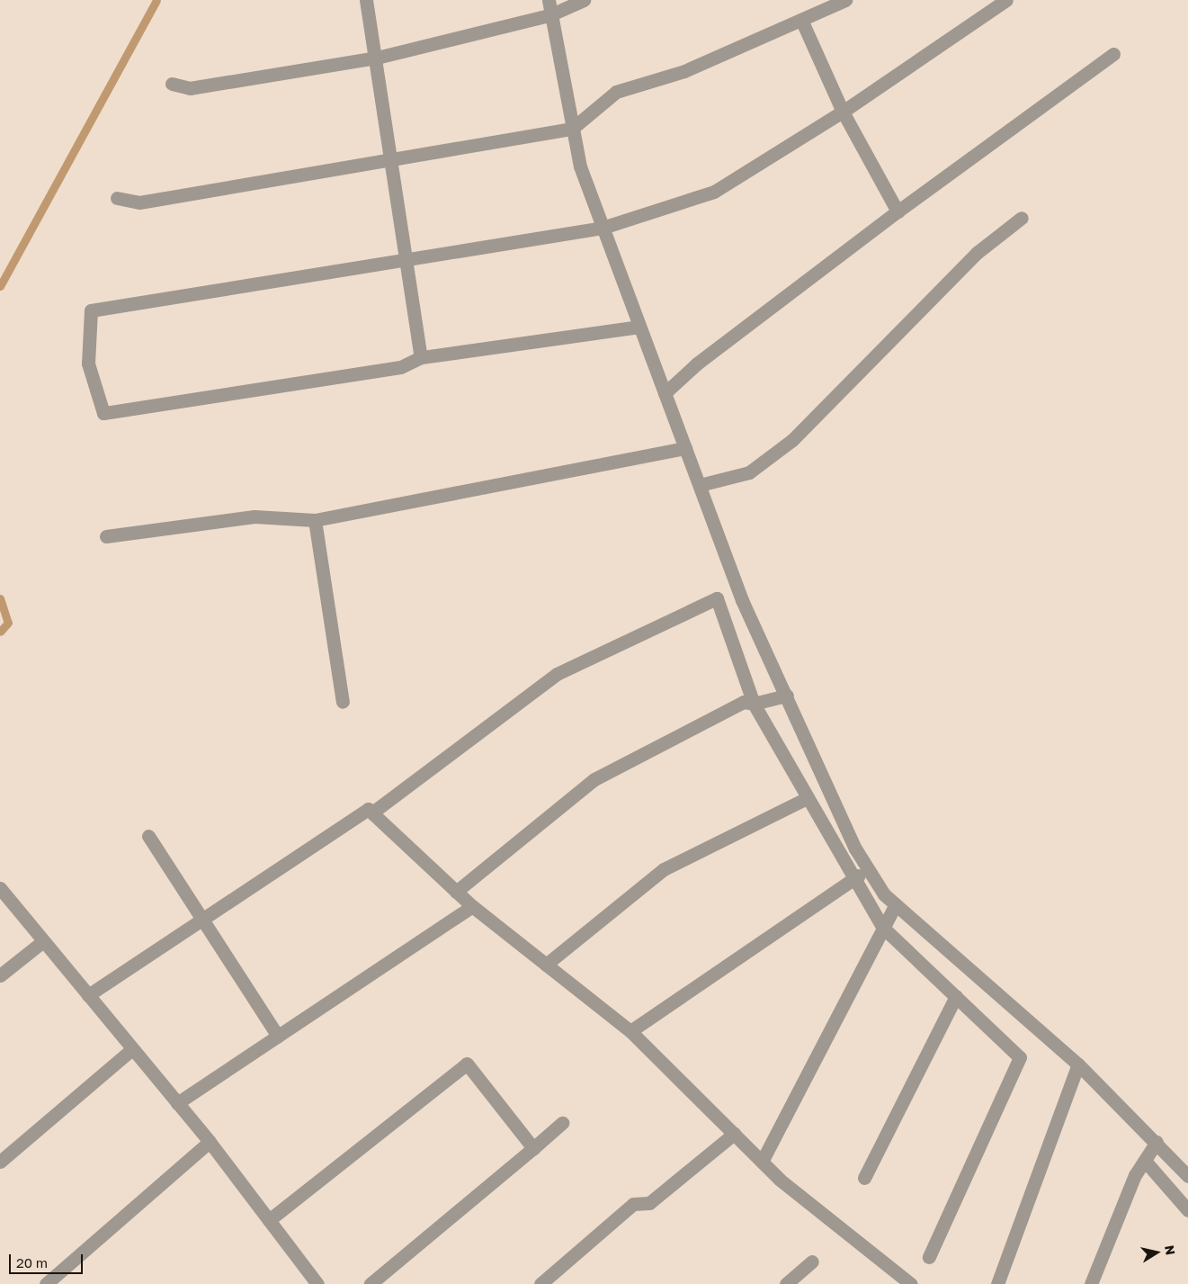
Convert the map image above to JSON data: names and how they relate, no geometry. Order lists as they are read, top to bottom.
{
  "scale_bar": "20 m",
  "north": "right"
}
